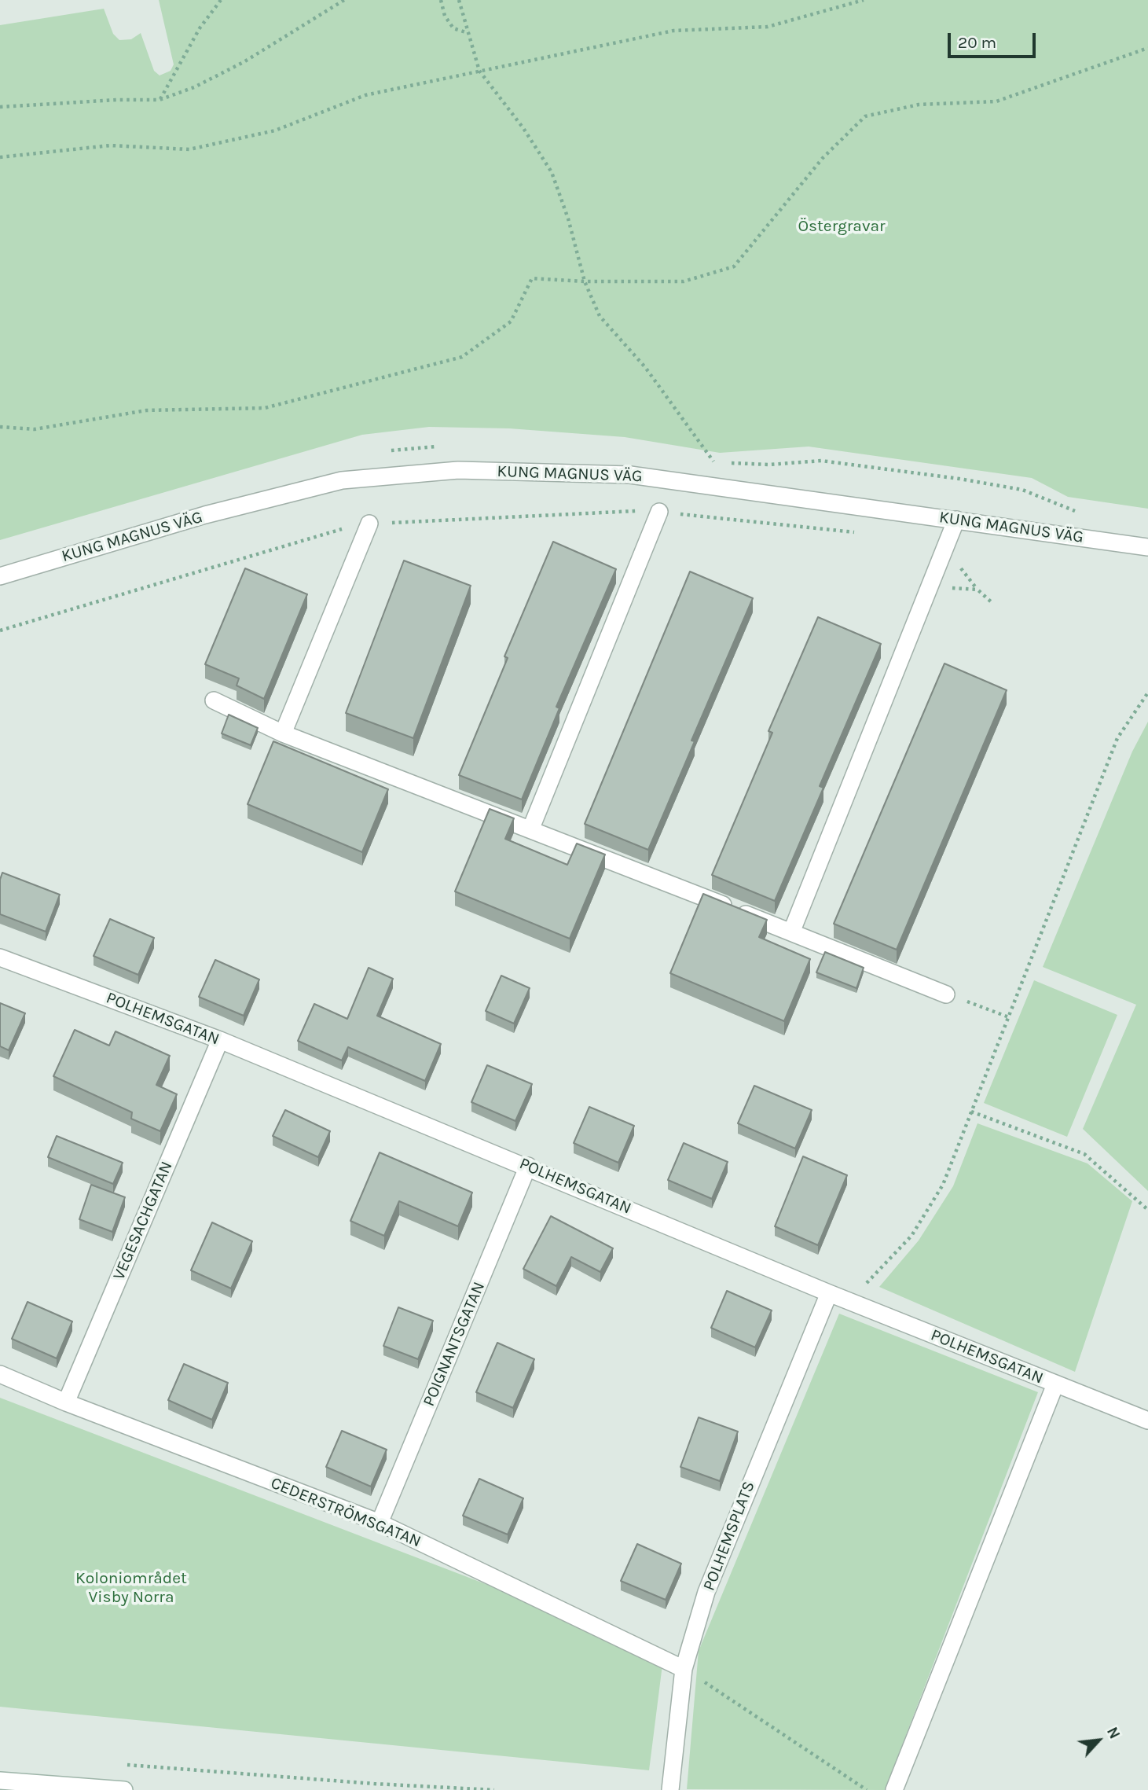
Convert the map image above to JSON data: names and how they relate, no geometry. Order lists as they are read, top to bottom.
{
  "streets": {
    "street": [
      "KUNG MAGNUS VÄG",
      "POLHEMSGATAN",
      "VEGESACHGATAN",
      "POIGNANTSGATAN",
      "CEDERSTRÖMSGATAN",
      "POLHEMSPLATS"
    ]
  },
  "crossings": [
    ["POLHEMSGATAN", "VEGESACHGATAN"],
    ["POLHEMSGATAN", "POIGNANTSGATAN"],
    ["POLHEMSGATAN", "POLHEMSPLATS"],
    ["VEGESACHGATAN", "CEDERSTRÖMSGATAN"],
    ["POIGNANTSGATAN", "CEDERSTRÖMSGATAN"],
    ["CEDERSTRÖMSGATAN", "POLHEMSPLATS"]
  ],
  "parks": ["Östergravar", "Koloniområdet Visby Norra"],
  "scale_bar": "20 m",
  "north": "top right"
}
